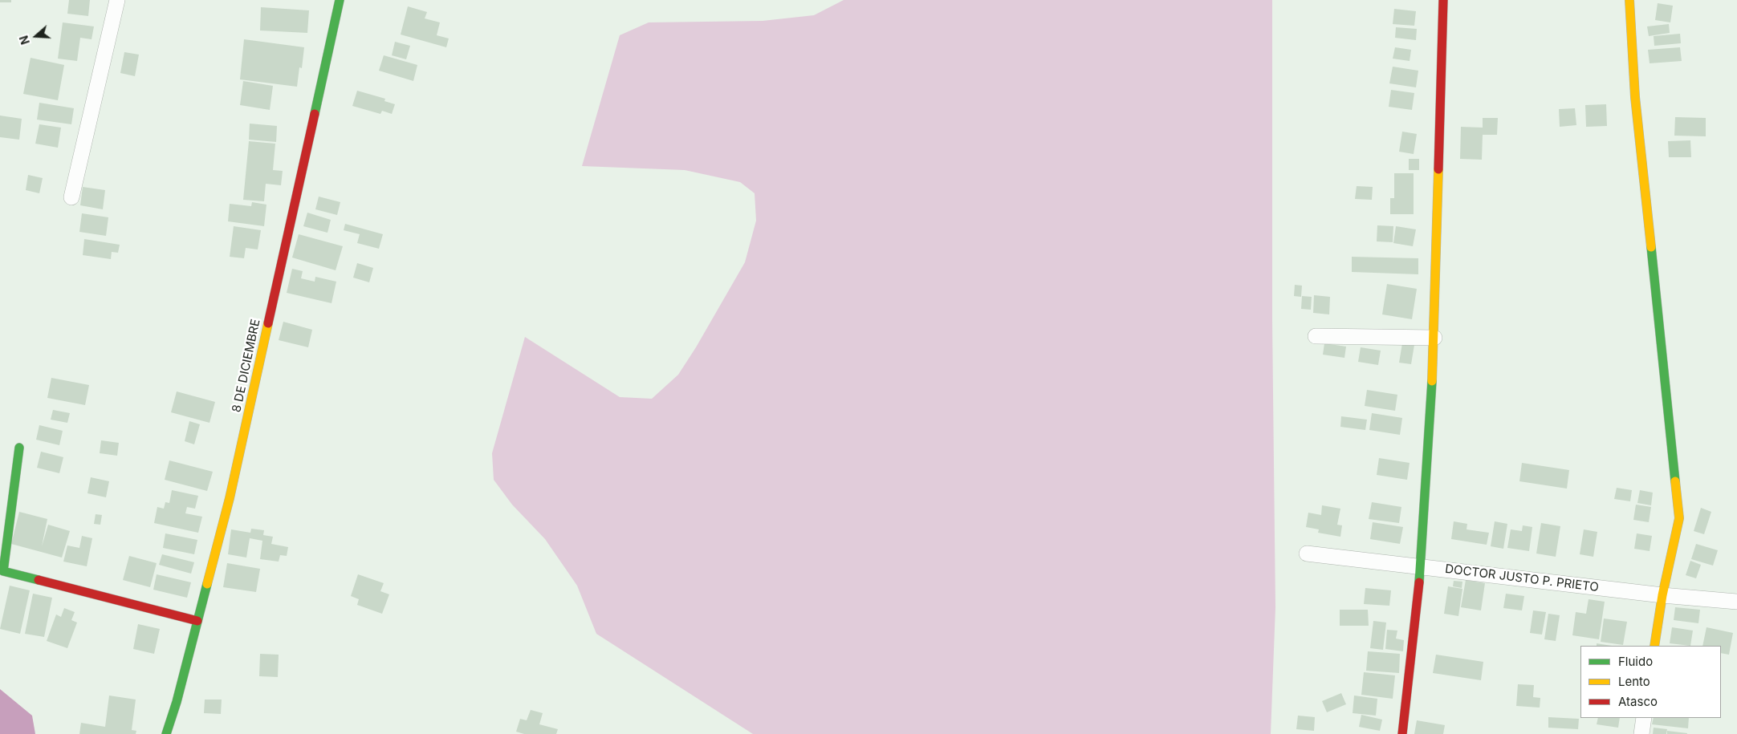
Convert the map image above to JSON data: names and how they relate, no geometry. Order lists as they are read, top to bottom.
{
  "streets": {
    "street": ["8 DE DICIEMBRE", "DOCTOR JUSTO P. PRIETO"]
  },
  "legend": ["Fluido", "Lento", "Atasco"],
  "north": "left"
}
